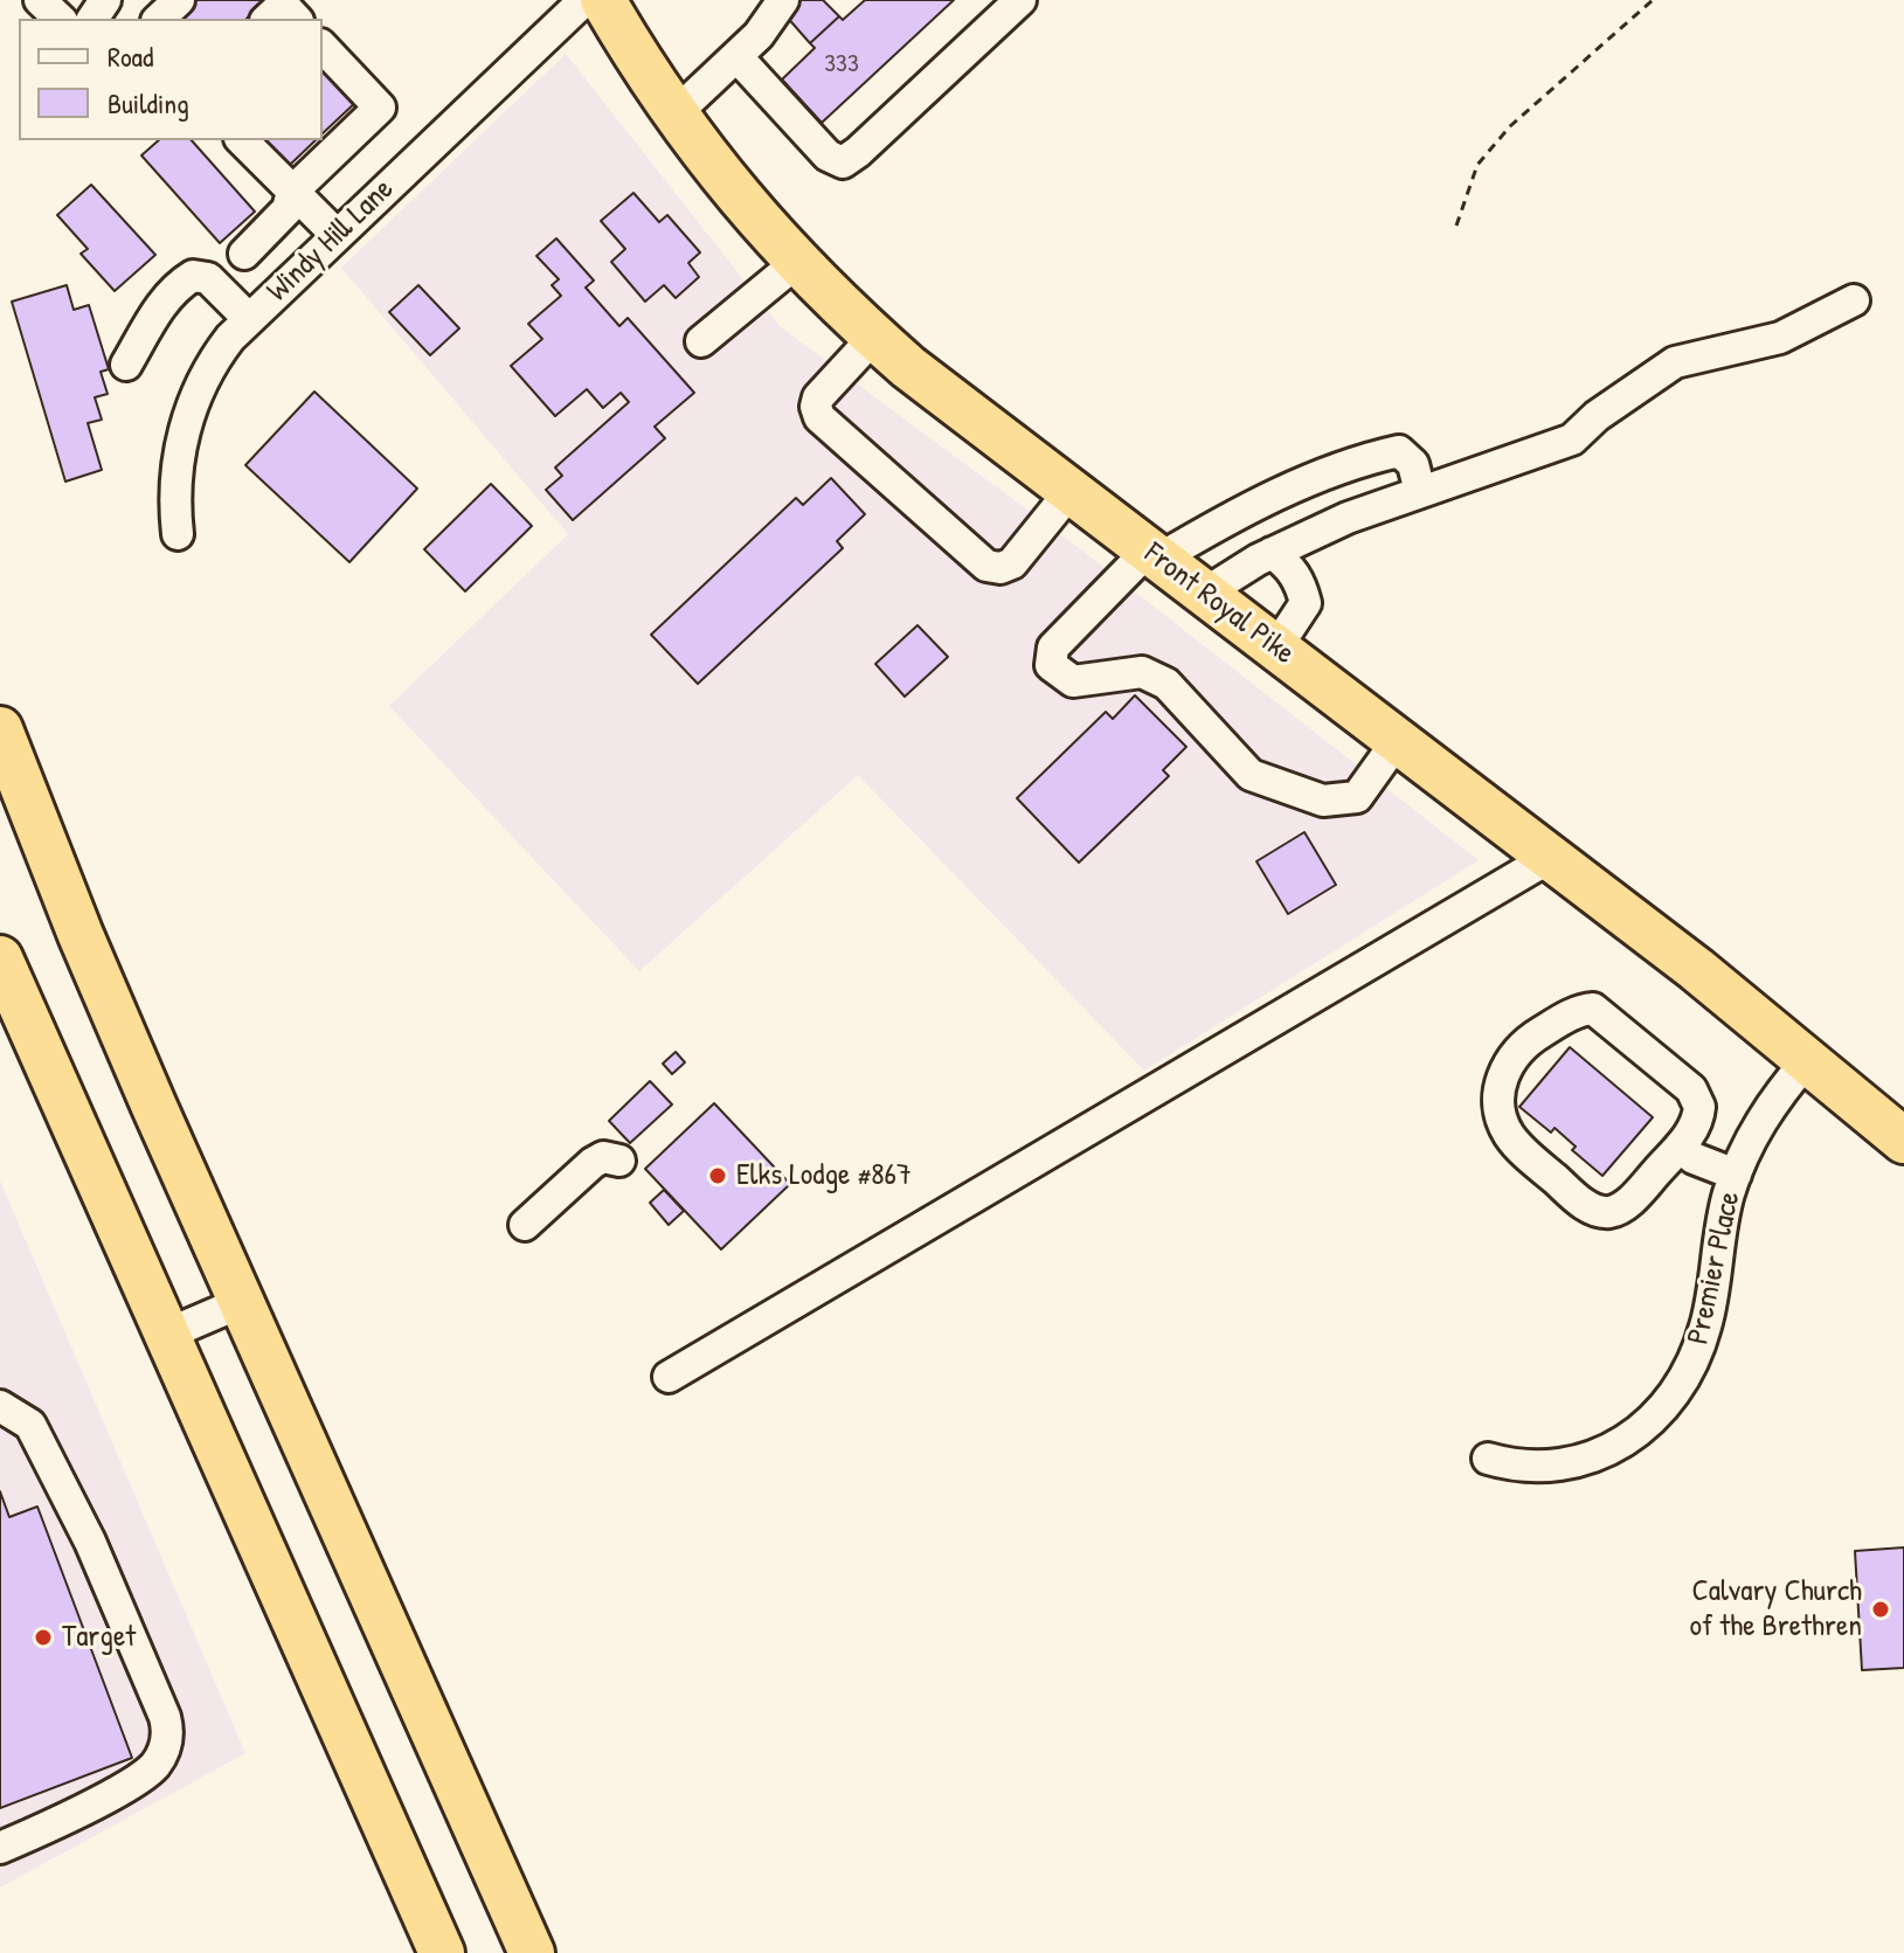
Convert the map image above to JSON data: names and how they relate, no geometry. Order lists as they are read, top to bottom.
{
  "streets": {
    "highway": ["Front Royal Pike"],
    "street": ["Windy Hill Lane", "Premier Place"]
  },
  "crossings": [
    ["Front Royal Pike", "Premier Place"]
  ],
  "places": ["Elks Lodge #867", "Calvary Church of the Brethren", "Target"],
  "house_numbers": ["333"],
  "legend": ["Road", "Building"]
}
